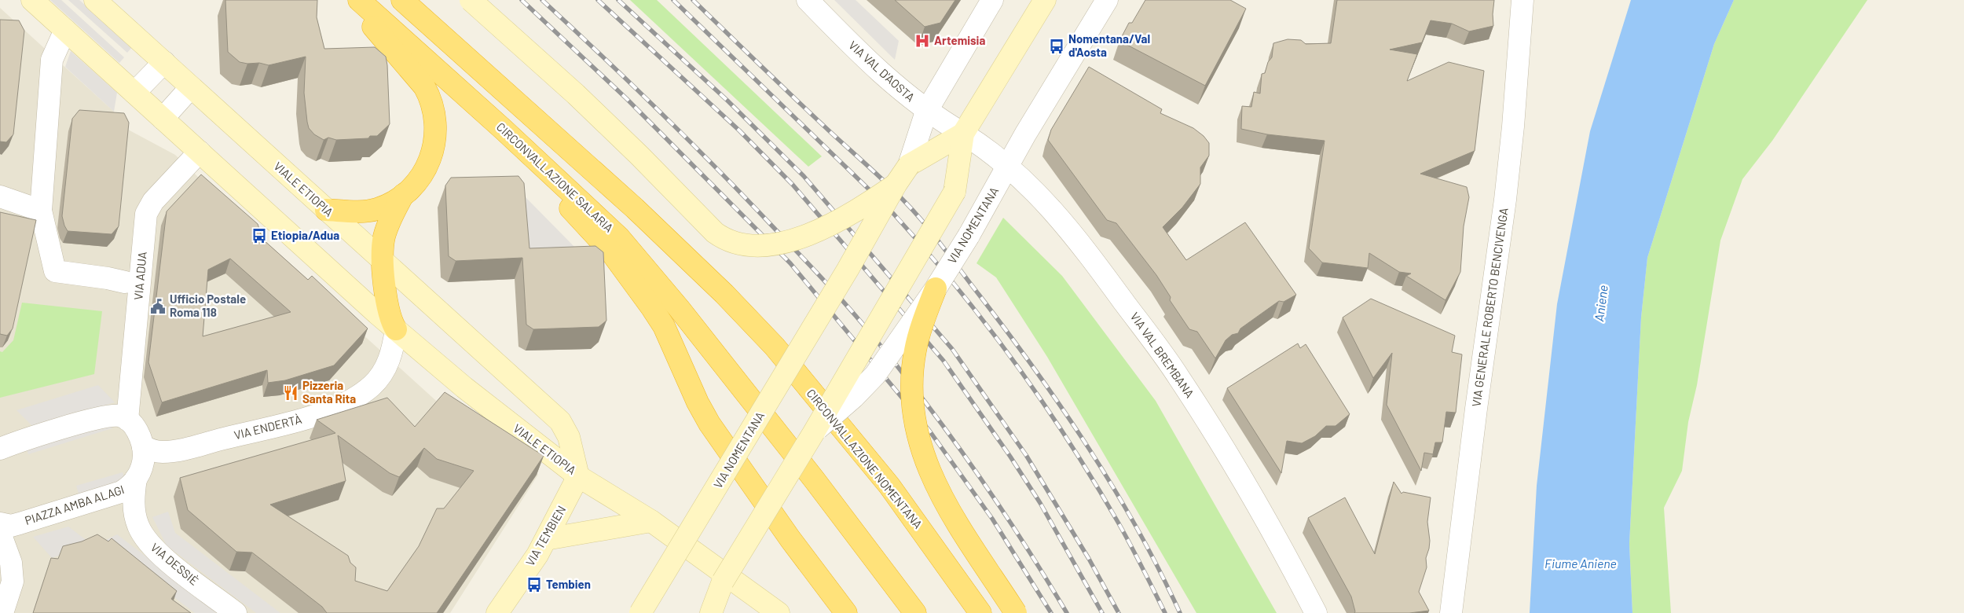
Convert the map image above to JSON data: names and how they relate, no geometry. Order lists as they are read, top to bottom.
{
  "streets": {
    "highway": ["CIRCONVALLAZIONE SALARIA", "CIRCONVALLAZIONE NOMENTANA"],
    "main road": ["VIALE ETIOPIA", "VIA NOMENTANA", "VIA TEMBIEN"],
    "street": [
      "VIA VAL D'AOSTA",
      "VIA ADUA",
      "VIA GENERALE ROBERTO BENCIVENGA",
      "VIA VAL BREMBANA",
      "VIA ENDERTÀ",
      "PIAZZA AMBA ALAGI",
      "VIA DESSIÈ"
    ]
  },
  "crossings": [
    ["VIA VAL D'AOSTA", "VIA NOMENTANA"],
    ["VIA VAL D'AOSTA", "VIA VAL BREMBANA"],
    ["VIALE ETIOPIA", "VIA ADUA"],
    ["VIALE ETIOPIA", "VIA ENDERTÀ"],
    ["VIALE ETIOPIA", "VIA TEMBIEN"],
    ["VIA NOMENTANA", "VIA VAL BREMBANA"],
    ["VIA ADUA", "PIAZZA AMBA ALAGI"],
    ["VIA ENDERTÀ", "PIAZZA AMBA ALAGI"],
    ["PIAZZA AMBA ALAGI", "VIA DESSIÈ"]
  ],
  "water": ["Aniene", "Fiume Aniene"],
  "places": {
    "hospital": ["Artemisia"],
    "bus stop": ["Nomentana/Val d'Aosta", "Etiopia/Adua", "Tembien"],
    "public building": ["Ufficio Postale Roma 118"],
    "restaurant": ["Pizzeria Santa Rita"]
  }
}
